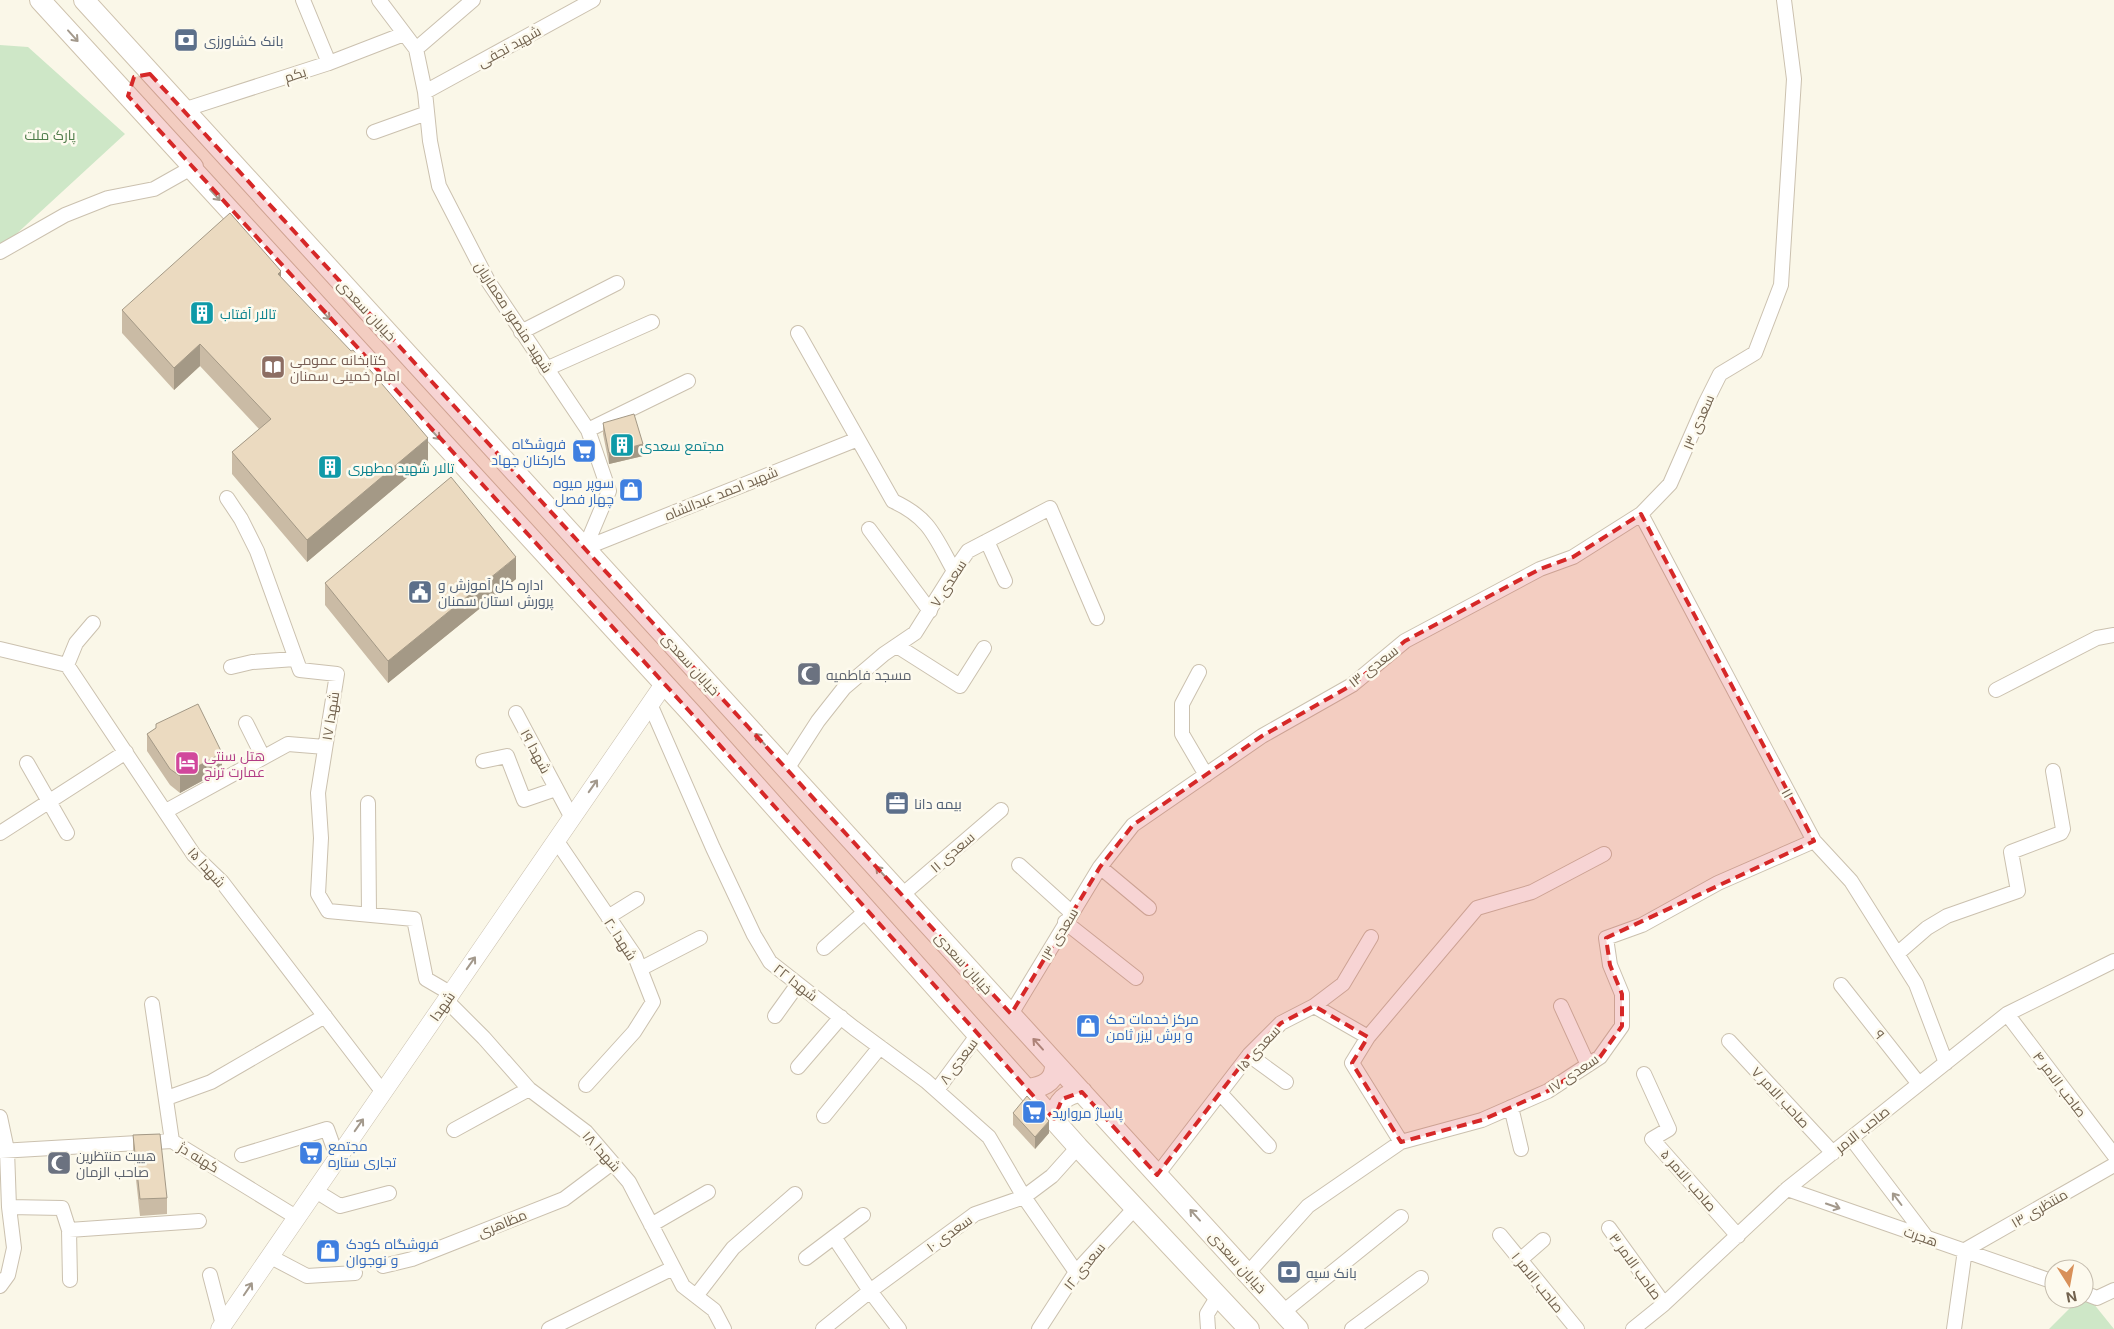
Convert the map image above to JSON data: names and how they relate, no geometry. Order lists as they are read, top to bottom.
{
  "streets": {
    "main road": ["خیابان سعدی"],
    "street": [
      "شهید نجفی",
      "یکم",
      "شهید منصور معماریان",
      "سعدی ۱۳",
      "شهید احمد عبدالشاه",
      "سعدی ۷",
      "شهدا ۱۷",
      "شهدا ۱۹",
      "۱۱",
      "سعدی ۱۱",
      "شهدا ۱۵",
      "شهدا ۲۰",
      "شهدا ۲۲",
      "شهدا",
      "۹",
      "سعدی ۱۵",
      "سعدی ۸",
      "سعدی ۱۷",
      "صاحب الامر ۴",
      "صاحب الامر ۷",
      "صاحب الامر",
      "شهدا ۱۸",
      "کهنه دژ",
      "صاحب الامر ۵",
      "منتظری ۱۳",
      "مظاهری",
      "سعدی ۱۰",
      "هجرت",
      "سعدی ۱۲",
      "صاحب الامر ۳",
      "صاحب الامر ۱"
    ]
  },
  "crossings": [
    ["شهید نجفی", "شهید منصور معماریان"],
    ["یکم", "خیابان سعدی"],
    ["یکم", "شهید منصور معماریان"],
    ["خیابان سعدی", "شهید منصور معماریان"],
    ["خیابان سعدی", "سعدی ۱۳"],
    ["خیابان سعدی", "شهید احمد عبدالشاه"],
    ["خیابان سعدی", "سعدی ۷"],
    ["خیابان سعدی", "سعدی ۱۱"],
    ["خیابان سعدی", "سعدی ۱۵"],
    ["خیابان سعدی", "سعدی ۱۷"],
    ["شهید منصور معماریان", "شهید احمد عبدالشاه"],
    ["سعدی ۱۳", "۱۱"],
    ["شهدا ۱۷", "شهدا"],
    ["شهدا ۱۷", "شهدا ۱۸"],
    ["شهدا ۱۹", "شهدا"],
    ["۱۱", "سعدی ۱۷"],
    ["۱۱", "صاحب الامر"],
    ["شهدا ۱۵", "شهدا"],
    ["شهدا ۲۰", "شهدا"],
    ["شهدا ۲۲", "شهدا"],
    ["شهدا ۲۲", "سعدی ۸"],
    ["شهدا ۲۲", "سعدی ۱۰"],
    ["شهدا ۲۲", "سعدی ۱۲"],
    ["شهدا", "شهدا ۱۸"],
    ["شهدا", "کهنه دژ"],
    ["۹", "صاحب الامر"],
    ["صاحب الامر ۴", "صاحب الامر"],
    ["صاحب الامر ۷", "صاحب الامر"],
    ["صاحب الامر", "صاحب الامر ۵"],
    ["صاحب الامر", "هجرت"],
    ["صاحب الامر", "صاحب الامر ۳"],
    ["شهدا ۱۸", "مظاهری"],
    ["منتظری ۱۳", "هجرت"]
  ],
  "one_way": ["شهدا", "هجرت"],
  "parks": ["پارک ملت"],
  "places": {
    "bank": ["بانک کشاورزی", "بانک سپه"],
    "building": ["تالار آفتاب", "مجتمع سعدی", "تالار شهید مطهری"],
    "library": ["کتابخانه عمومی امام خمینی سمنان"],
    "supermarket": ["فروشگاه کارکنان جهاد", "پاساژ مروارید", "مجتمع تجاری ستاره"],
    "shop": ["سوپر میوه چهار فصل", "مرکز خدمات حک و برش لیزر ثامن", "فروشگاه کودک و نوجوان"],
    "public building": ["اداره کل آموزش و پرورش استان سمنان"],
    "mosque": ["مسجد فاطمیه", "هییت منتظرین صاحب الزمان"],
    "hotel": ["هتل سنتی عمارت ترنج"],
    "office": ["بیمه دانا"]
  },
  "north": "bottom"
}
